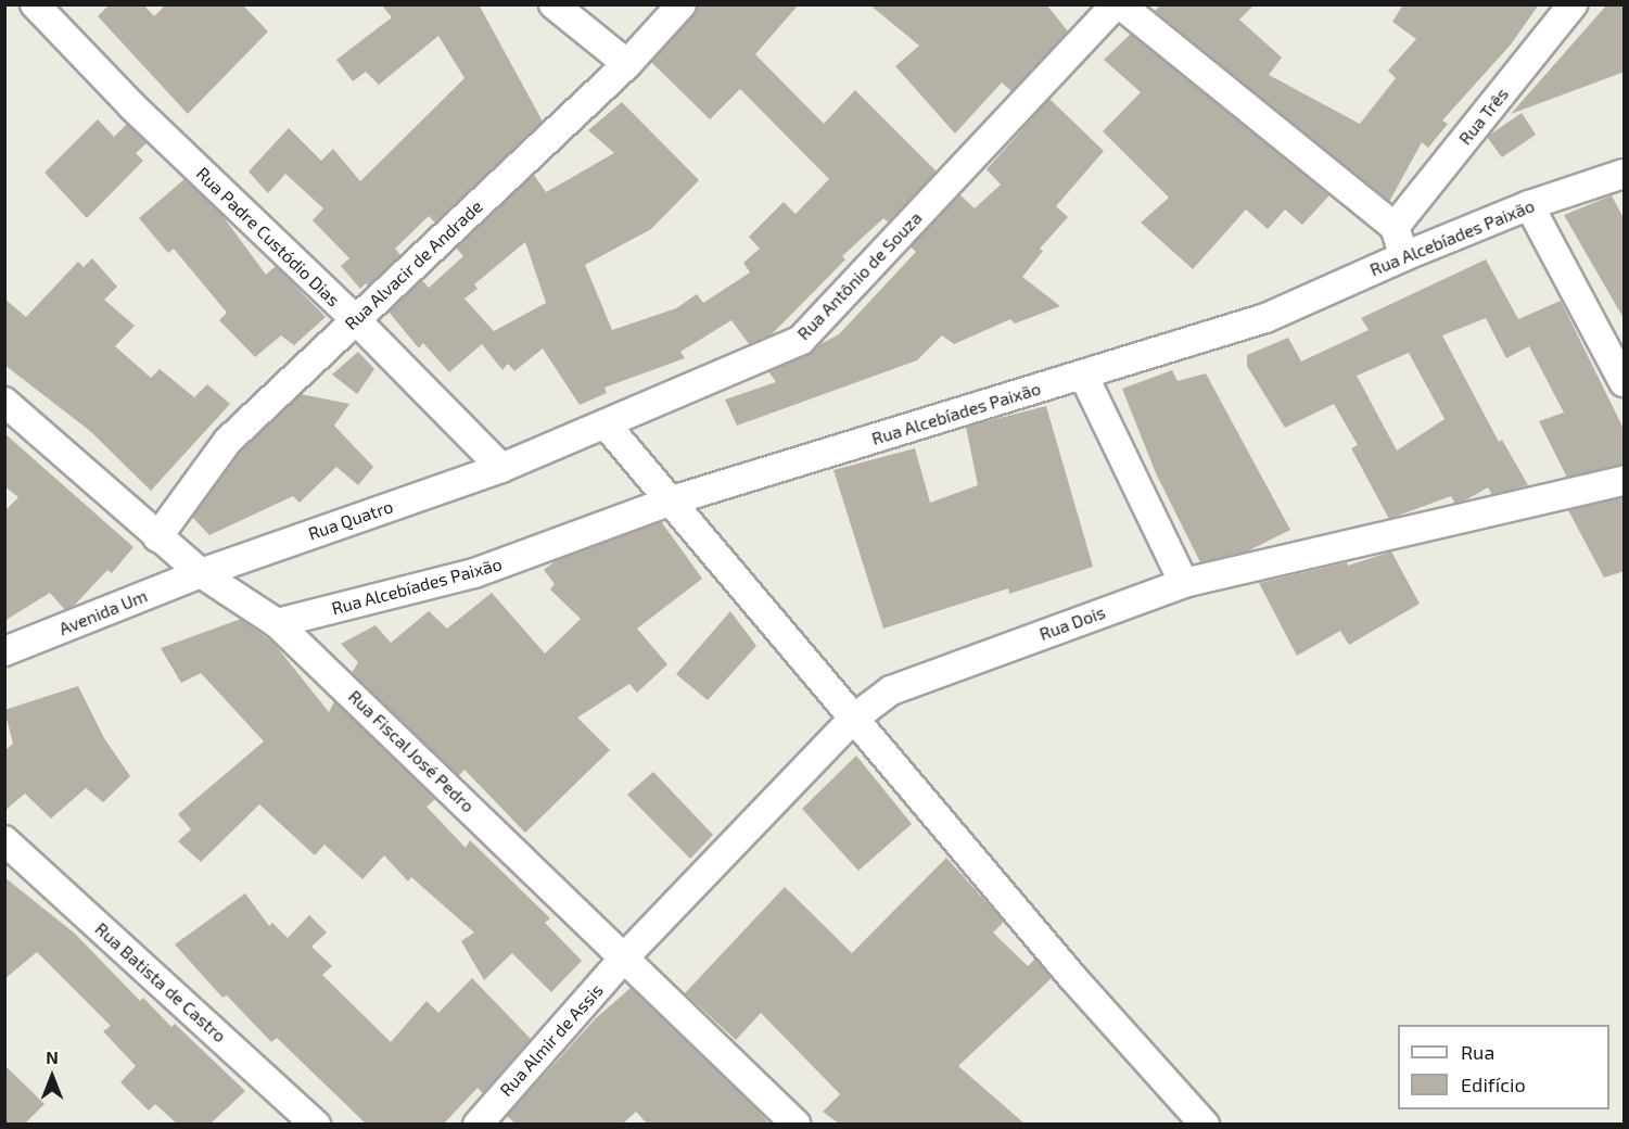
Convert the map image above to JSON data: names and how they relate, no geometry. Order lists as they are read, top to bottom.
{
  "streets": {
    "street": [
      "Rua Três",
      "Rua Padre Custódio Dias",
      "Rua Alcebíades Paixão",
      "Rua Alvacir de Andrade",
      "Rua Antônio de Souza",
      "Rua Quatro",
      "Avenida Um",
      "Rua Dois",
      "Rua Fiscal José Pedro",
      "Rua Batista de Castro",
      "Rua Almir de Assis"
    ]
  },
  "crossings": [
    ["Rua Padre Custódio Dias", "Rua Alvacir de Andrade"],
    ["Rua Padre Custódio Dias", "Rua Antônio de Souza"],
    ["Rua Padre Custódio Dias", "Rua Quatro"],
    ["Rua Alcebíades Paixão", "Rua Fiscal José Pedro"],
    ["Rua Alvacir de Andrade", "Rua Fiscal José Pedro"],
    ["Rua Antônio de Souza", "Rua Quatro"],
    ["Rua Quatro", "Avenida Um"],
    ["Rua Quatro", "Rua Fiscal José Pedro"],
    ["Avenida Um", "Rua Fiscal José Pedro"],
    ["Rua Dois", "Rua Fiscal José Pedro"],
    ["Rua Dois", "Rua Almir de Assis"],
    ["Rua Fiscal José Pedro", "Rua Almir de Assis"]
  ],
  "legend": ["Rua", "Edifício"],
  "north": "top"
}
